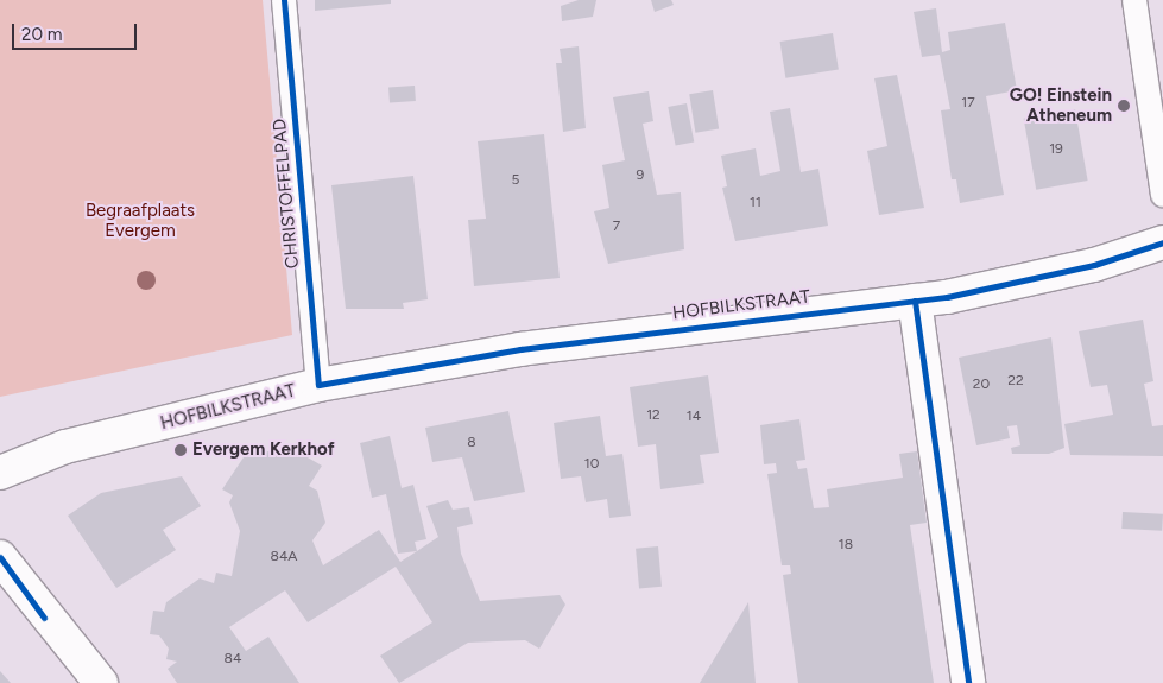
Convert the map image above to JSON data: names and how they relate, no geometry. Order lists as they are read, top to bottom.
{
  "streets": {
    "street": ["HOFBILKSTRAAT"],
    "lane": ["CHRISTOFFELPAD"]
  },
  "crossings": [
    ["CHRISTOFFELPAD", "HOFBILKSTRAAT"]
  ],
  "parks": ["Begraafplaats Evergem"],
  "places": ["GO! Einstein Atheneum", "Evergem Kerkhof"],
  "house_numbers": [
    "17",
    "19",
    "9",
    "5",
    "11",
    "7",
    "22",
    "20",
    "12",
    "14",
    "8",
    "10",
    "18",
    "84A",
    "84"
  ],
  "scale_bar": "20 m"
}
